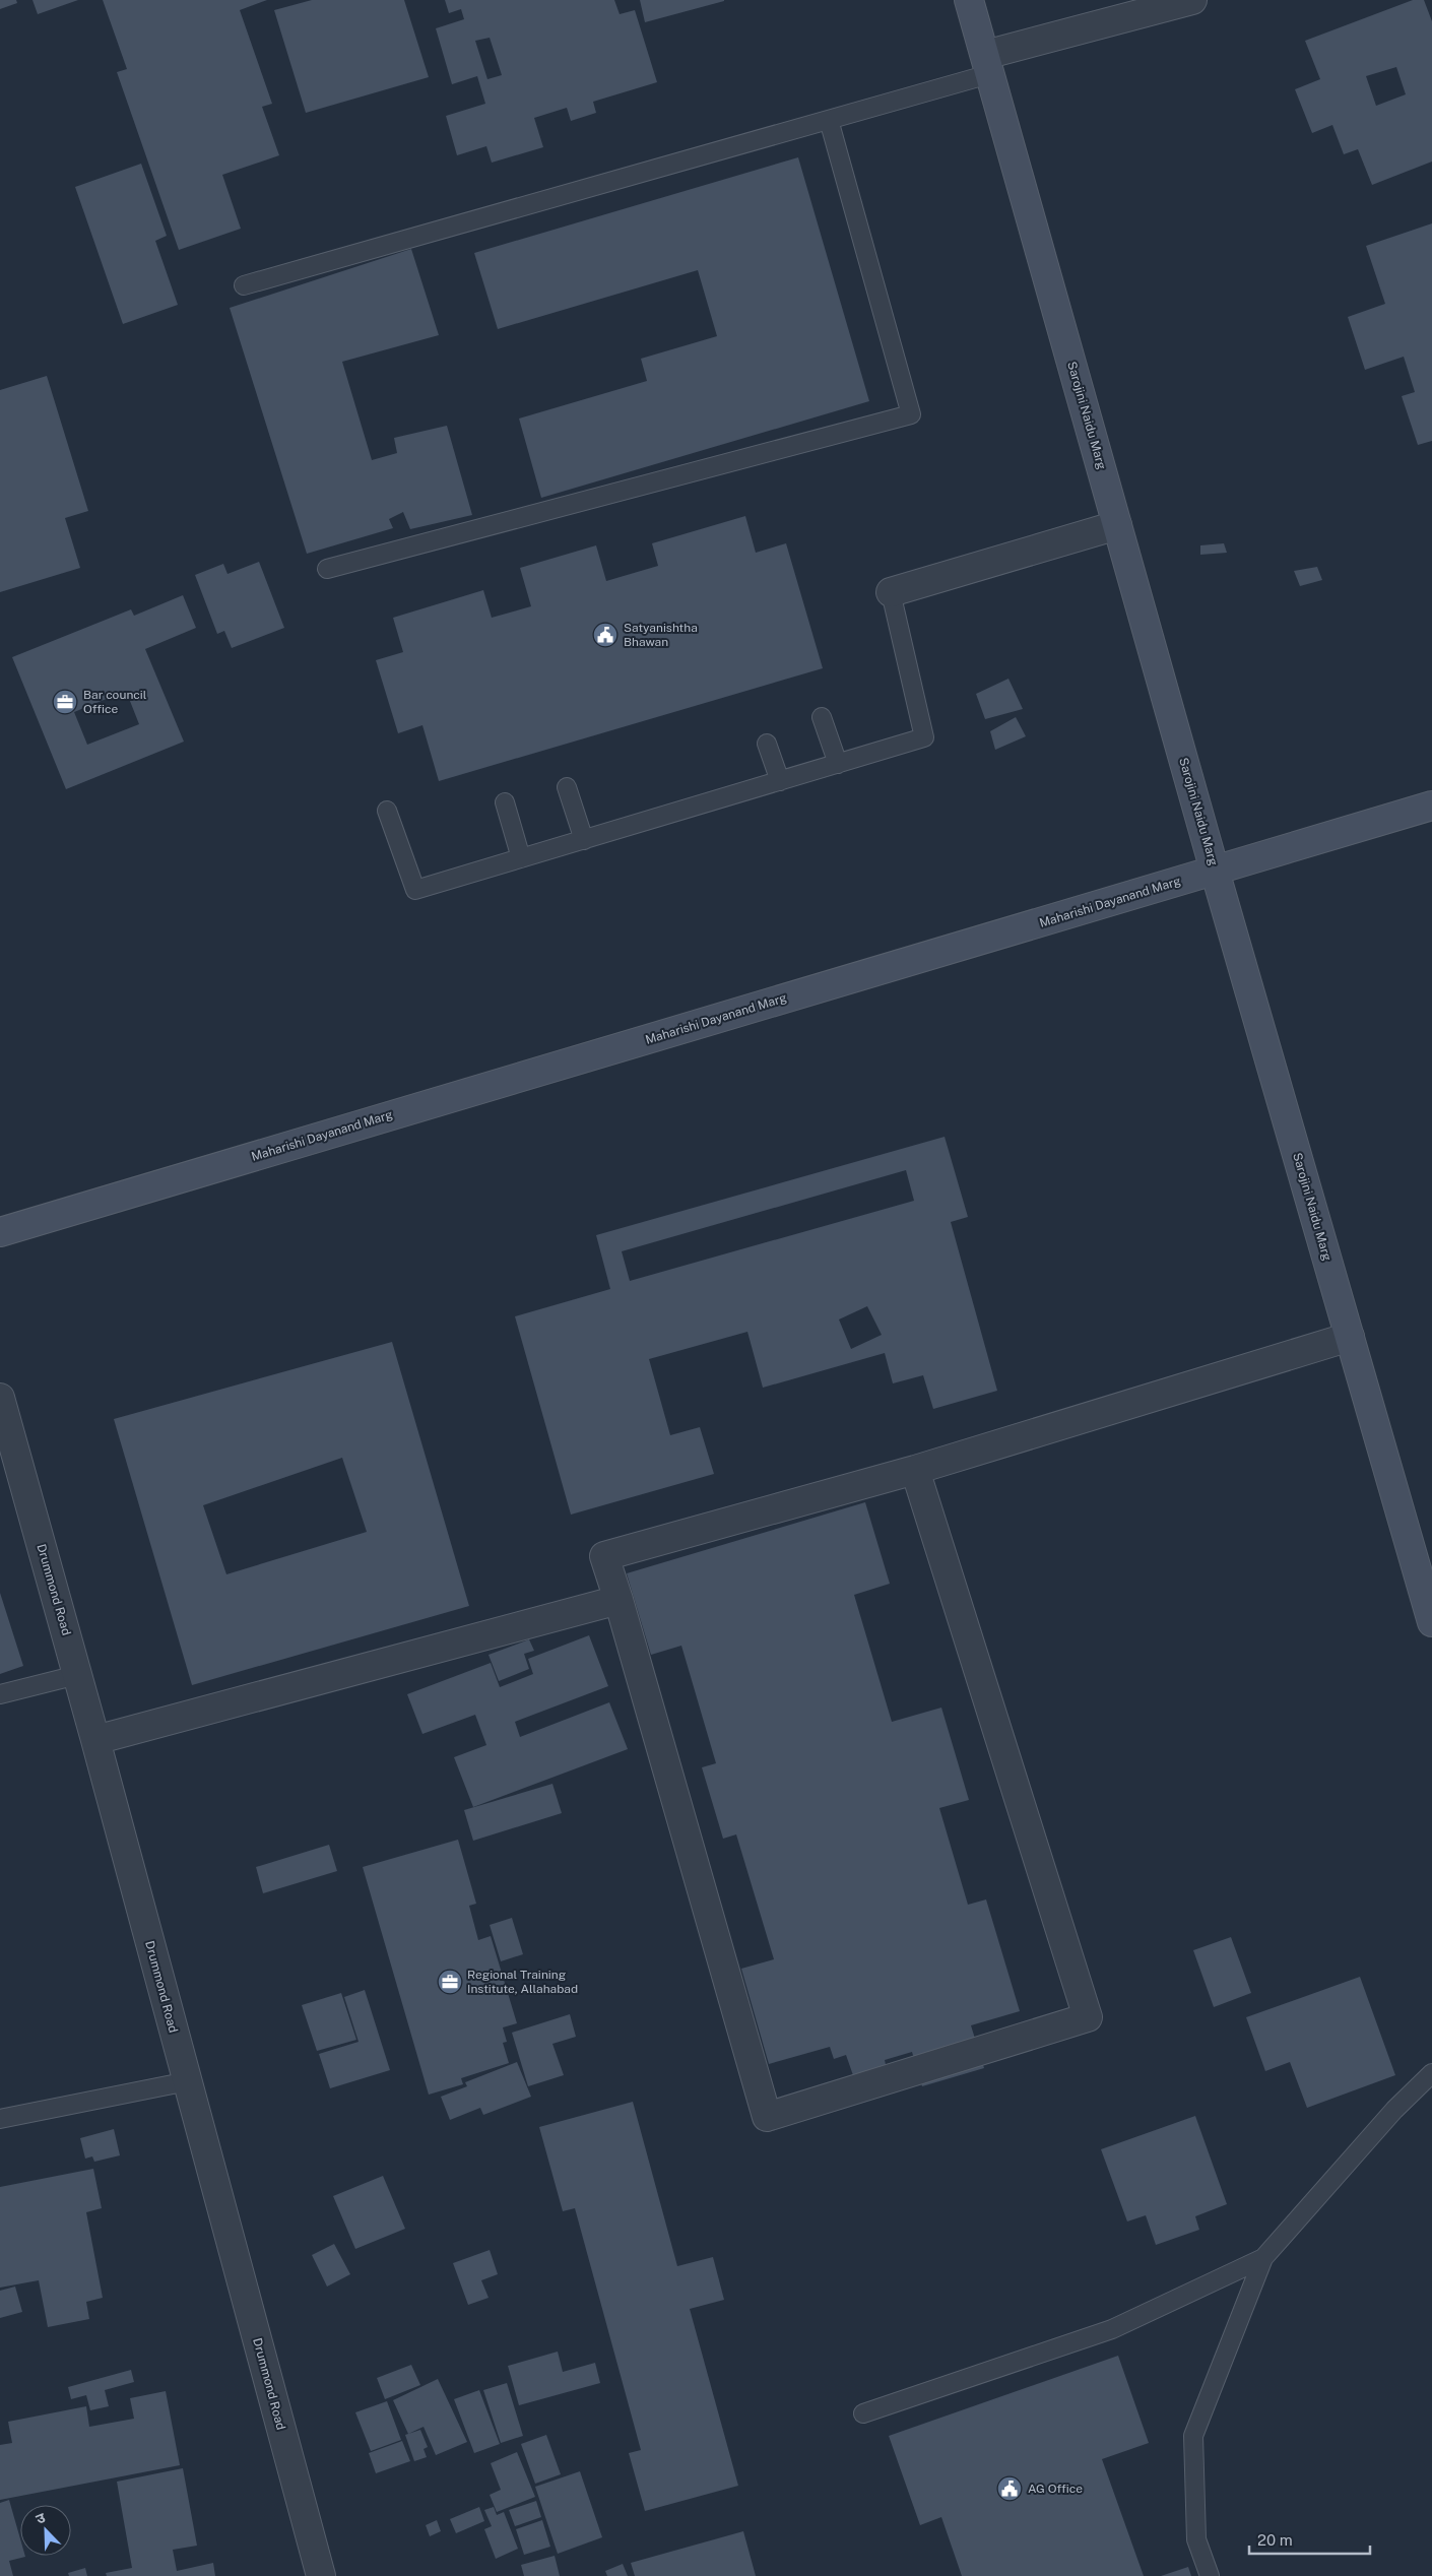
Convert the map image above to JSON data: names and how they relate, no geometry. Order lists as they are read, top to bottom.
{
  "streets": {
    "main road": ["Sarojini Naidu Marg", "Maharishi Dayanand Marg"],
    "street": ["Drummond Road"]
  },
  "crossings": [
    ["Sarojini Naidu Marg", "Maharishi Dayanand Marg"]
  ],
  "places": {
    "public building": ["Satyanishtha Bhawan", "AG Office"],
    "office": ["Bar council Office", "Regional Training Institute, Allahabad"]
  },
  "scale_bar": "20 m",
  "north": "top left"
}
